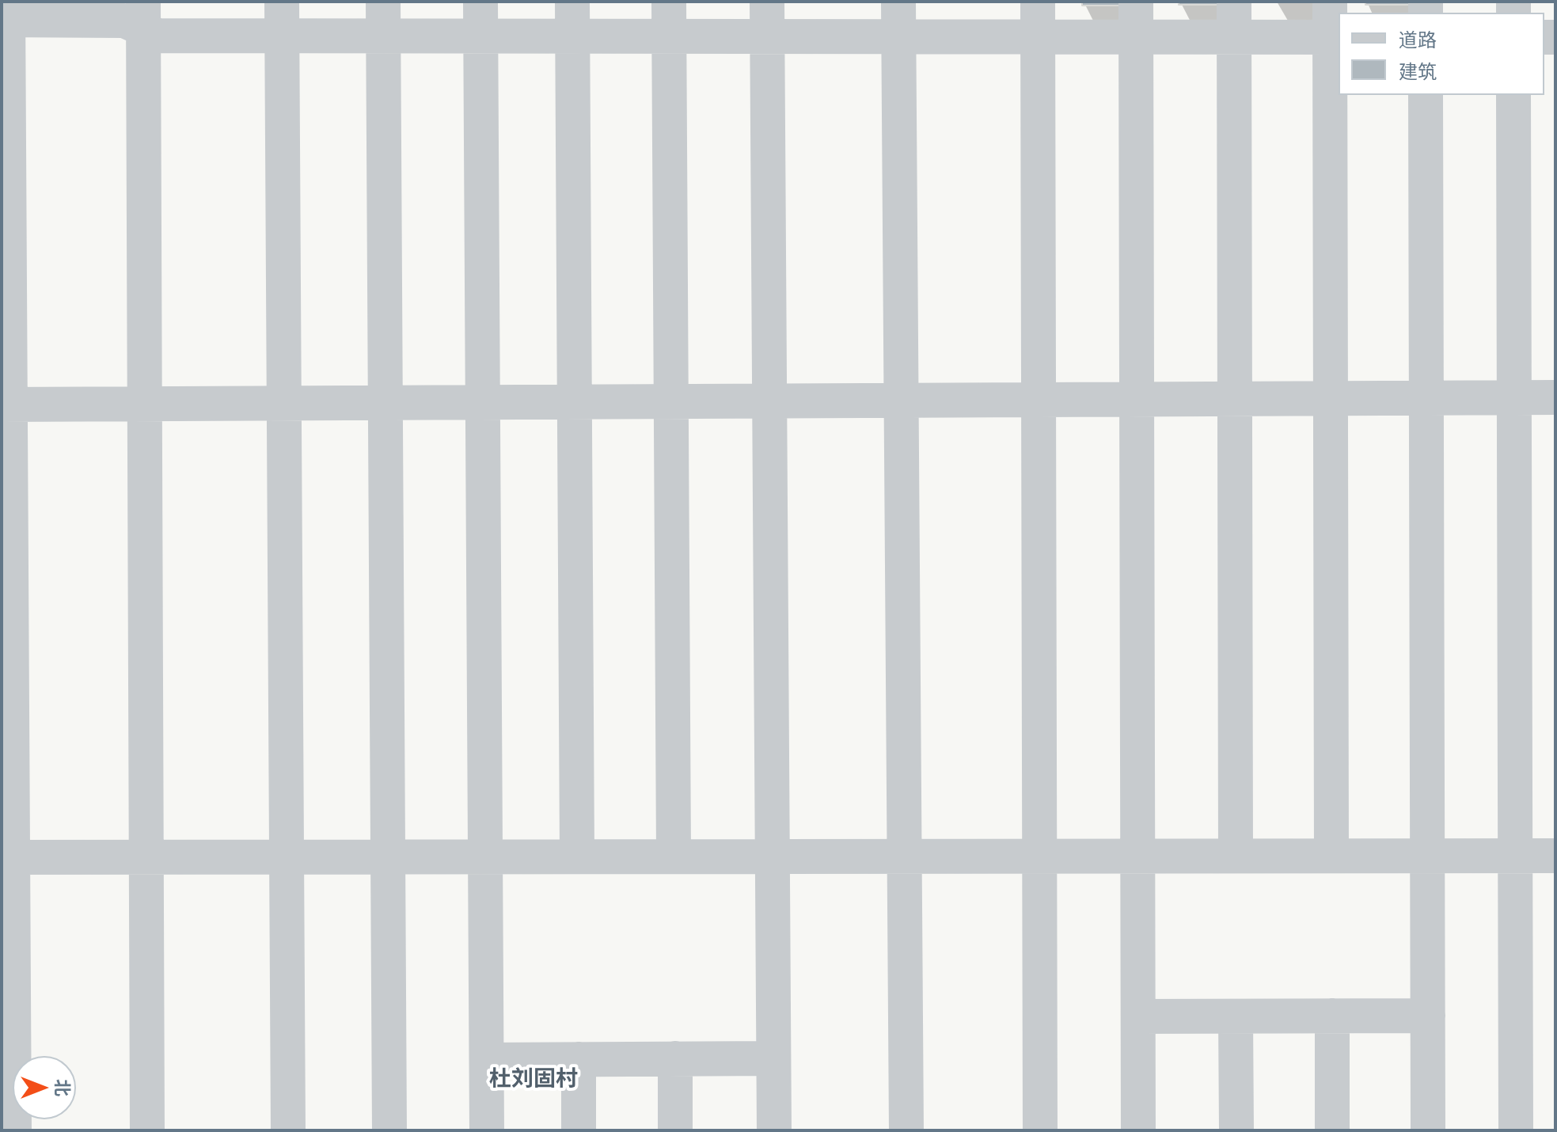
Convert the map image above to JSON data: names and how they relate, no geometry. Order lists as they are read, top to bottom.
{
  "districts": ["杜刘固村"],
  "legend": ["道路", "建筑"],
  "north": "right"
}
